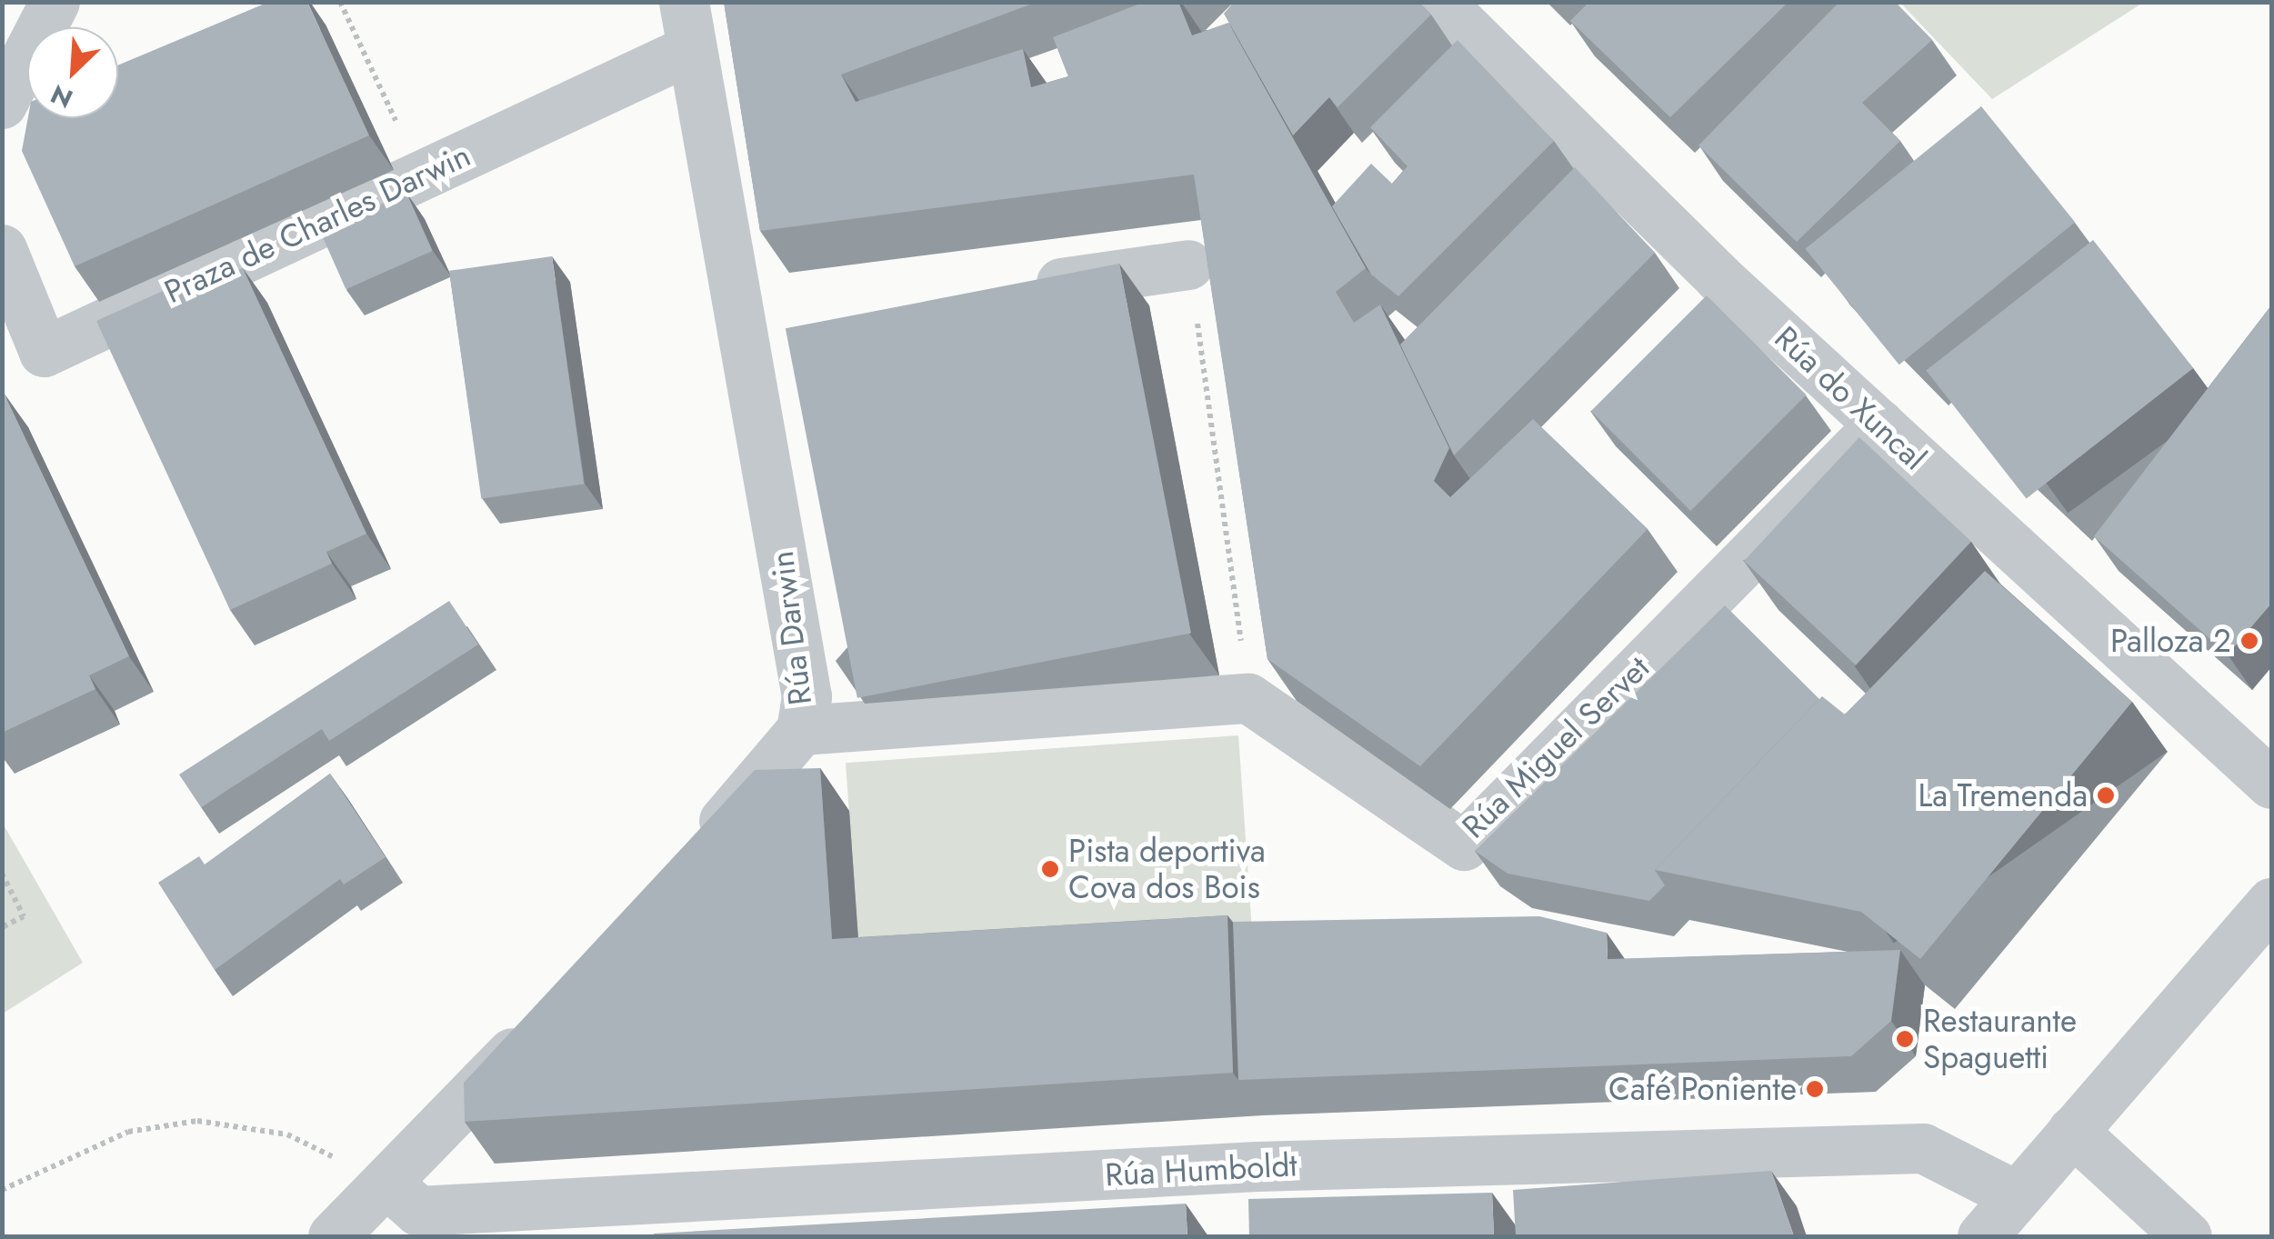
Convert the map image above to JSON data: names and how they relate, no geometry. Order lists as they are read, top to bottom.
{
  "streets": {
    "street": [
      "Praza de Charles Darwin",
      "Rúa do Xuncal",
      "Rúa Darwin",
      "Rúa Miguel Servet",
      "Rúa Humboldt"
    ]
  },
  "crossings": [
    ["Praza de Charles Darwin", "Rúa Darwin"],
    ["Rúa do Xuncal", "Rúa Miguel Servet"]
  ],
  "places": [
    "Palloza 2",
    "La Tremenda",
    "Pista deportiva Cova dos Bois",
    "Restaurante Spaguetti",
    "Café Poniente"
  ],
  "north": "bottom left"
}
